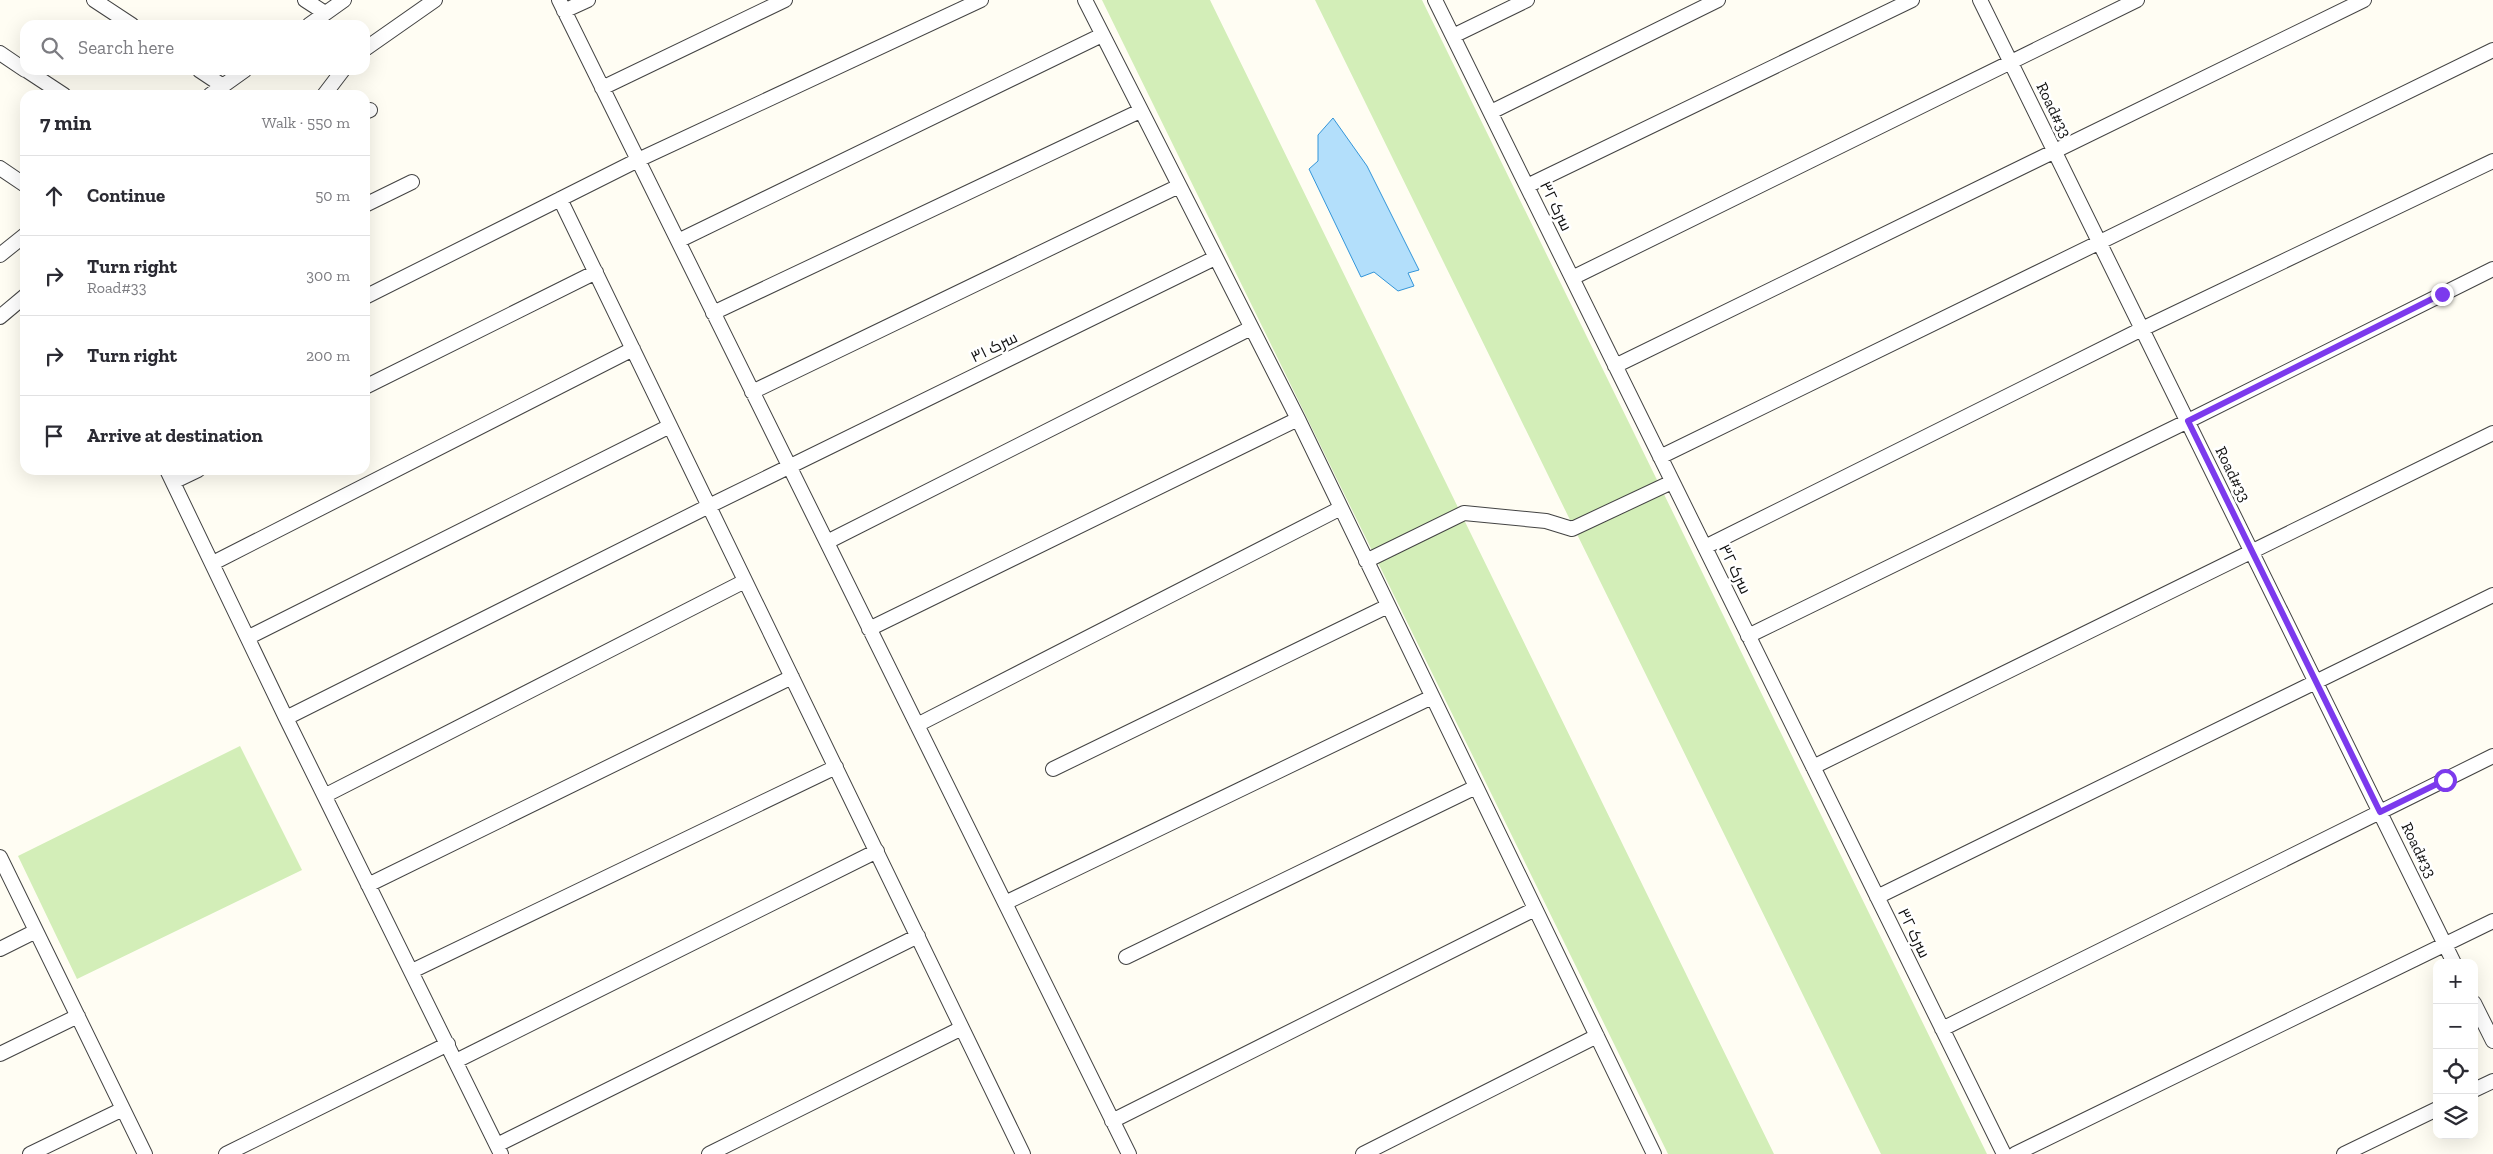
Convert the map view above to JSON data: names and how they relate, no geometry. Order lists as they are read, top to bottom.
{
  "streets": {
    "street": ["Road#33", "سرک ۳۲", "سرک ۳۱"]
  },
  "page": {
    "search": "Search here",
    "heading": ["7 min", "Walk · 550 m"],
    "list": [
      ["Continue", "50 m"],
      ["Turn right", "Road#33", "300 m"],
      ["Turn right", "200 m"],
      "Arrive at destination"
    ],
    "map_buttons": ["+", "−"]
  }
}
